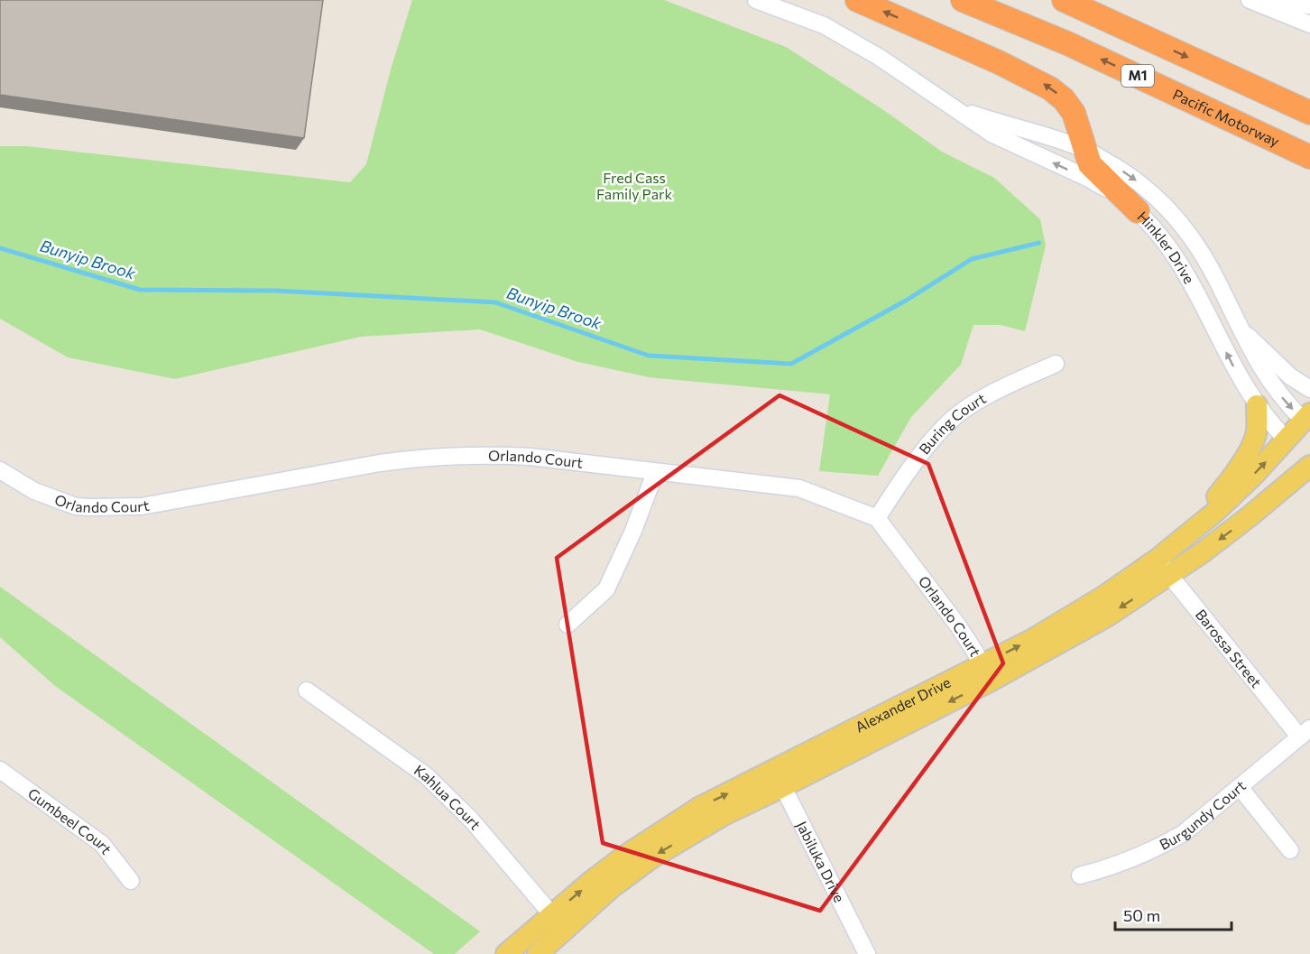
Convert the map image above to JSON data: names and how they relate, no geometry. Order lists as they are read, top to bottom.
{
  "streets": {
    "highway": ["M1", "Pacific Motorway"],
    "main road": ["Hinkler Drive", "Alexander Drive"],
    "street": [
      "Buring Court",
      "Orlando Court",
      "Barossa Street",
      "Kahlua Court",
      "Burgundy Court",
      "Gumbeel Court",
      "Jabiluka Drive"
    ]
  },
  "crossings": [
    ["Hinkler Drive", "Alexander Drive"],
    ["Buring Court", "Orlando Court"],
    ["Orlando Court", "Alexander Drive"],
    ["Barossa Street", "Alexander Drive"],
    ["Barossa Street", "Burgundy Court"],
    ["Alexander Drive", "Kahlua Court"],
    ["Alexander Drive", "Jabiluka Drive"]
  ],
  "water": ["Bunyip Brook"],
  "parks": ["Fred Cass Family Park"],
  "scale_bar": "50 m"
}
